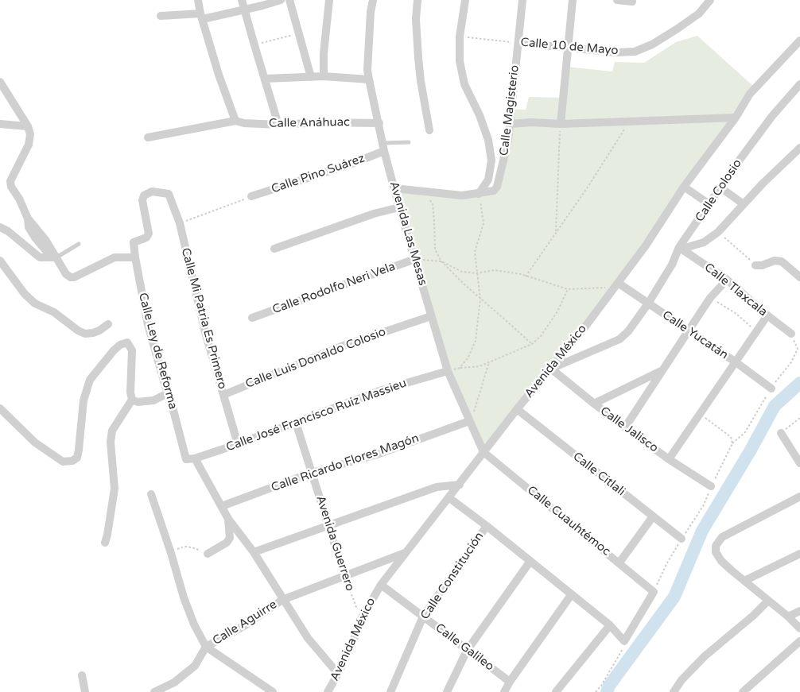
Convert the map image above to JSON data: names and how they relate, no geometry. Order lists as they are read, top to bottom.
{
  "streets": {
    "street": [
      "Calle 10 de Mayo",
      "Calle Magisterio",
      "Calle Anáhuac",
      "Calle Pino Suárez",
      "Calle Colosio",
      "Avenida Las Mesas",
      "Calle Rodolfo Neri Vela",
      "Calle Tlaxcala",
      "Calle Mi Patria Es Primero",
      "Calle Yucatán",
      "Calle Ley de Reforma",
      "Calle Luis Donaldo Colosio",
      "Avenida México",
      "Calle José Francisco Ruiz Massieu",
      "Calle Jalisco",
      "Calle Ricardo Flores Magón",
      "Calle Citlali",
      "Calle Cuauhtémoc",
      "Avenida Guerrero",
      "Calle Constitución",
      "Calle Aguirre",
      "Calle Galileo"
    ]
  },
  "crossings": [
    ["Calle 10 de Mayo", "Calle Magisterio"],
    ["Calle Magisterio", "Avenida Las Mesas"],
    ["Calle Anáhuac", "Avenida Las Mesas"],
    ["Calle Pino Suárez", "Avenida Las Mesas"],
    ["Calle Colosio", "Calle Tlaxcala"],
    ["Calle Colosio", "Calle Yucatán"],
    ["Calle Colosio", "Avenida México"],
    ["Calle Colosio", "Calle Jalisco"],
    ["Avenida Las Mesas", "Calle Rodolfo Neri Vela"],
    ["Avenida Las Mesas", "Calle Luis Donaldo Colosio"],
    ["Avenida Las Mesas", "Calle José Francisco Ruiz Massieu"],
    ["Avenida Las Mesas", "Calle Ricardo Flores Magón"],
    ["Calle Mi Patria Es Primero", "Calle Ley de Reforma"],
    ["Calle Mi Patria Es Primero", "Calle Luis Donaldo Colosio"],
    ["Calle Mi Patria Es Primero", "Calle José Francisco Ruiz Massieu"],
    ["Calle Yucatán", "Avenida México"],
    ["Calle Ley de Reforma", "Avenida México"],
    ["Calle Ley de Reforma", "Calle José Francisco Ruiz Massieu"],
    ["Calle Ley de Reforma", "Calle Ricardo Flores Magón"],
    ["Calle Ley de Reforma", "Calle Aguirre"],
    ["Avenida México", "Calle Jalisco"],
    ["Avenida México", "Calle Citlali"],
    ["Avenida México", "Calle Cuauhtémoc"],
    ["Avenida México", "Avenida Guerrero"],
    ["Avenida México", "Calle Aguirre"],
    ["Avenida México", "Calle Galileo"],
    ["Calle José Francisco Ruiz Massieu", "Avenida Guerrero"],
    ["Calle Ricardo Flores Magón", "Avenida Guerrero"],
    ["Avenida Guerrero", "Calle Aguirre"],
    ["Calle Constitución", "Calle Galileo"]
  ]
}
